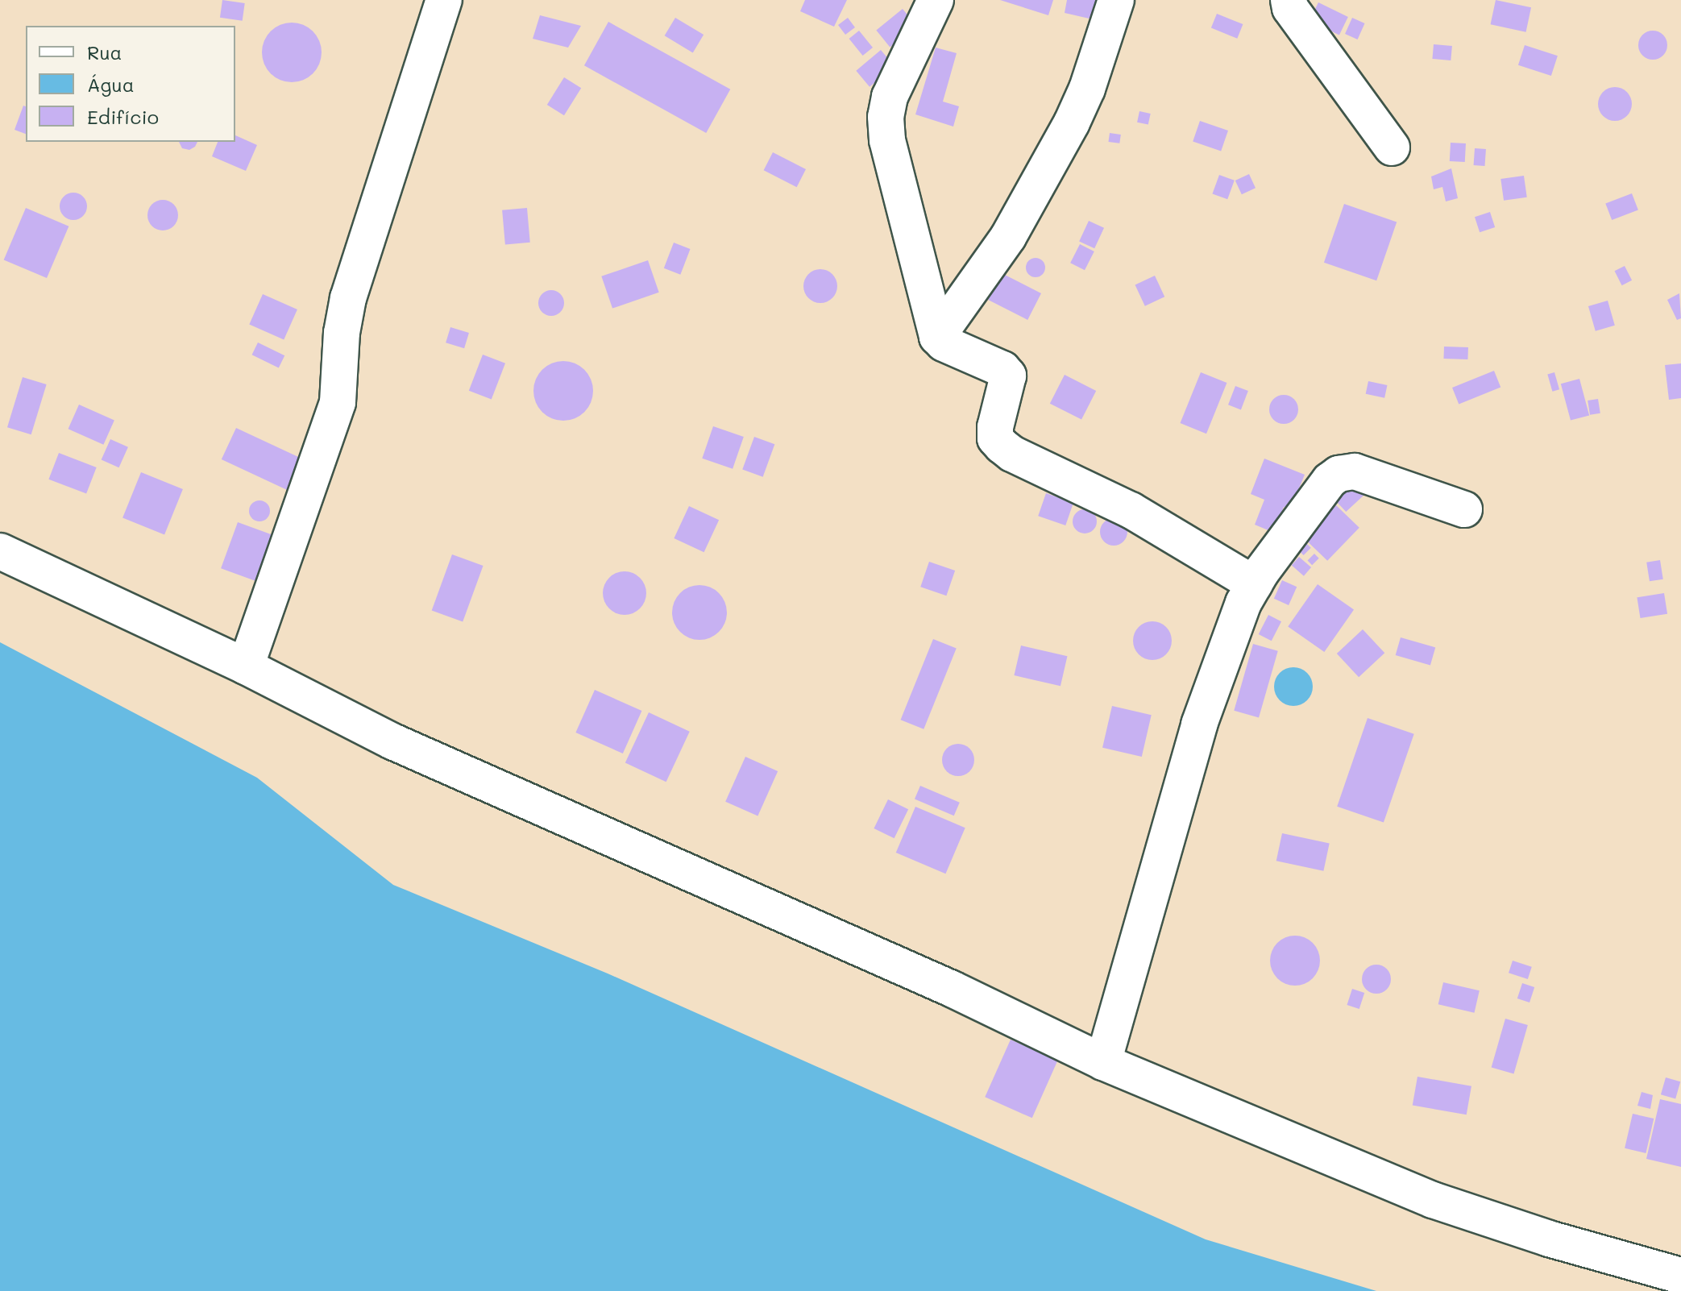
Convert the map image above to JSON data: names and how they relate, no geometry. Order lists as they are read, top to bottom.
{
  "legend": ["Rua", "Água", "Edifício"]
}
